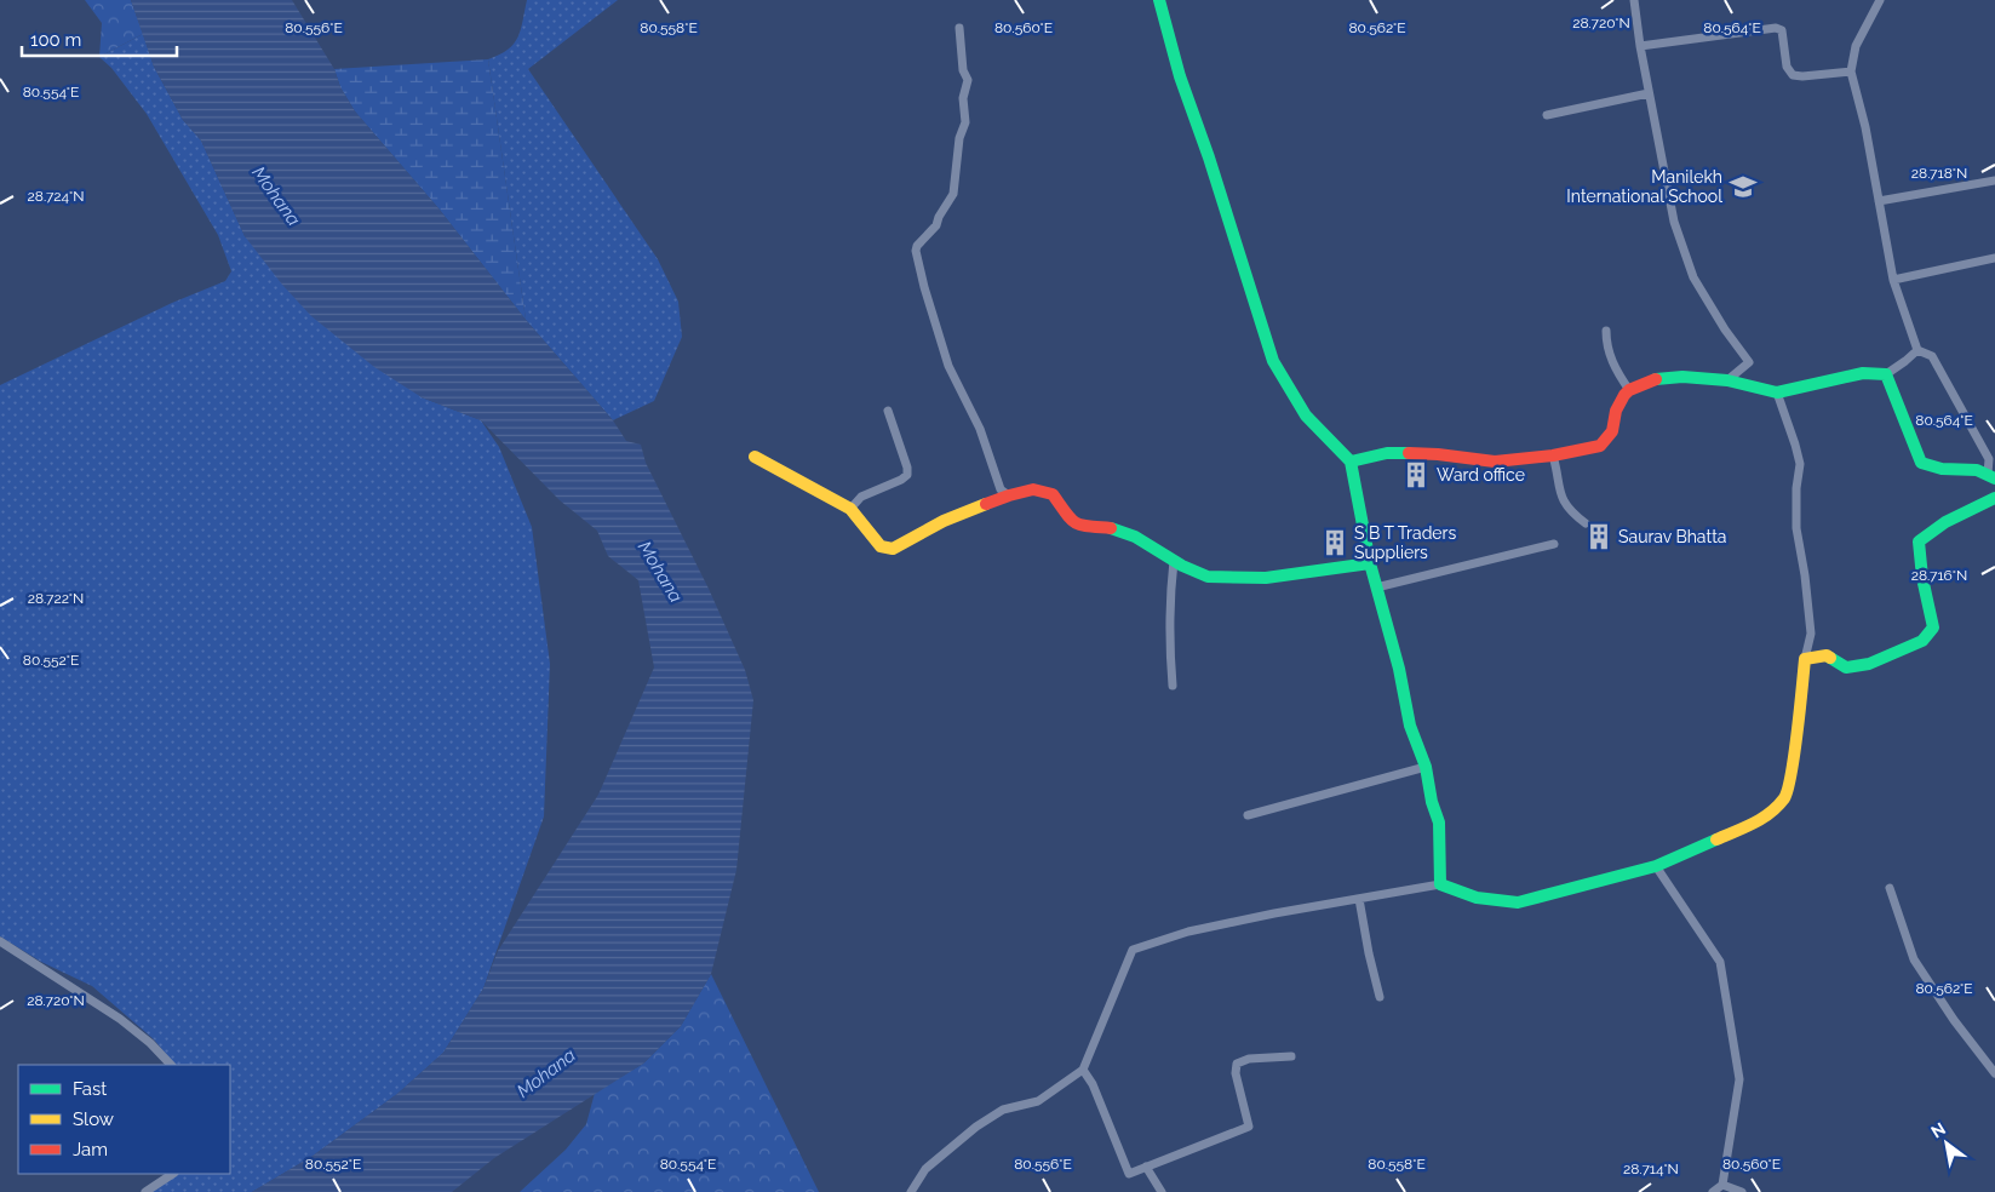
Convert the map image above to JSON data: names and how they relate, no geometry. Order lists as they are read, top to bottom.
{
  "water": ["Mohana"],
  "places": {
    "school or university": ["Manilekh International School"],
    "building": ["Ward office", "Saurav Bhatta", "S B T Traders Suppliers"]
  },
  "legend": ["Fast", "Slow", "Jam"],
  "scale_bar": "100 m",
  "north": "top left",
  "coordinates": [
    "28.720°N",
    "80.556°E",
    "80.558°E",
    "80.560°E",
    "80.562°E",
    "80.564°E",
    "80.554°E",
    "28.718°N",
    "28.724°N",
    "28.716°N",
    "28.722°N",
    "80.552°E",
    "28.714°N"
  ]
}
